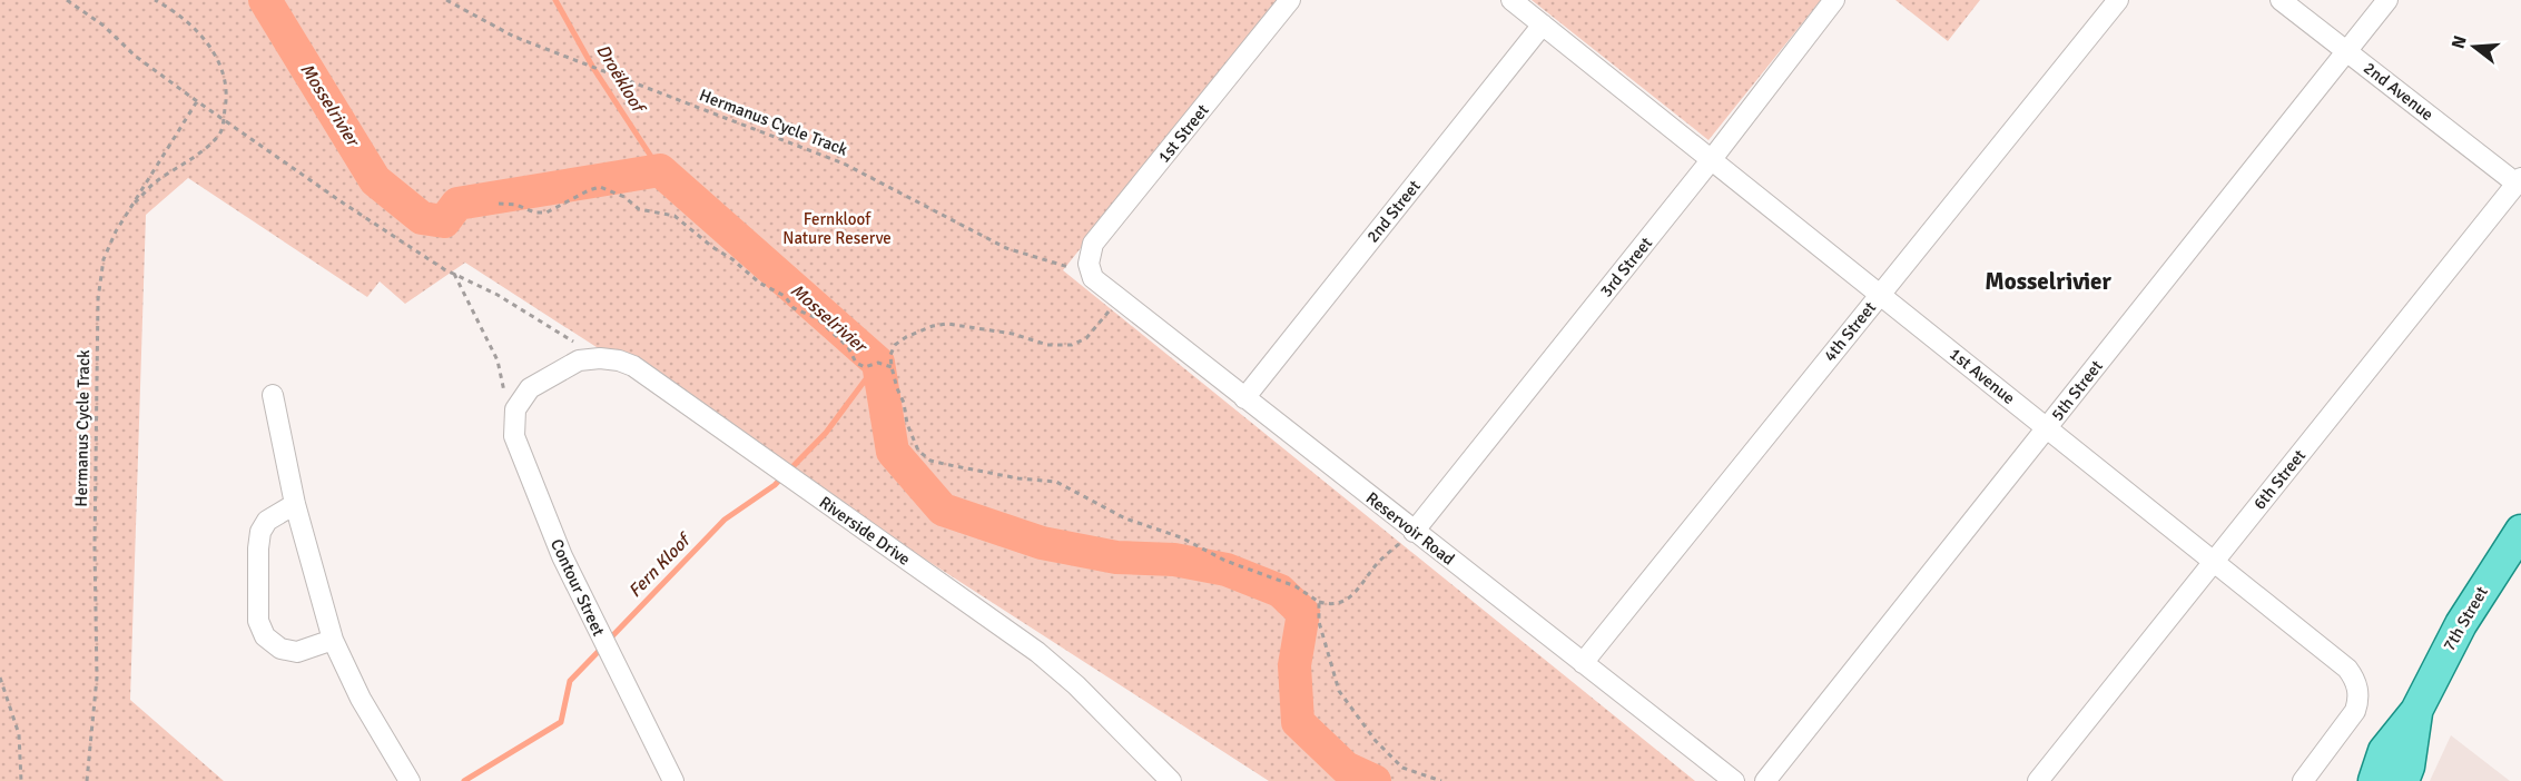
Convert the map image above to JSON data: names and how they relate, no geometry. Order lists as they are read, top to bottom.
{
  "streets": {
    "main road": ["7th Street"],
    "street": [
      "2nd Avenue",
      "1st Street",
      "2nd Street",
      "3rd Street",
      "4th Street",
      "1st Avenue",
      "5th Street",
      "6th Street",
      "Reservoir Road",
      "Riverside Drive",
      "Contour Street"
    ],
    "path": ["Hermanus Cycle Track"]
  },
  "crossings": [
    ["2nd Avenue", "5th Street"],
    ["2nd Avenue", "6th Street"],
    ["Hermanus Cycle Track", "1st Street"],
    ["Hermanus Cycle Track", "Reservoir Road"],
    ["1st Street", "Reservoir Road"],
    ["2nd Street", "1st Avenue"],
    ["2nd Street", "Reservoir Road"],
    ["3rd Street", "1st Avenue"],
    ["3rd Street", "Reservoir Road"],
    ["4th Street", "1st Avenue"],
    ["4th Street", "Reservoir Road"],
    ["1st Avenue", "5th Street"],
    ["1st Avenue", "6th Street"],
    ["Riverside Drive", "Contour Street"]
  ],
  "districts": ["Mosselrivier"],
  "water": ["Droëkloof", "Mosselrivier", "Fern Kloof"],
  "parks": ["Fernkloof Nature Reserve"],
  "north": "left"
}
